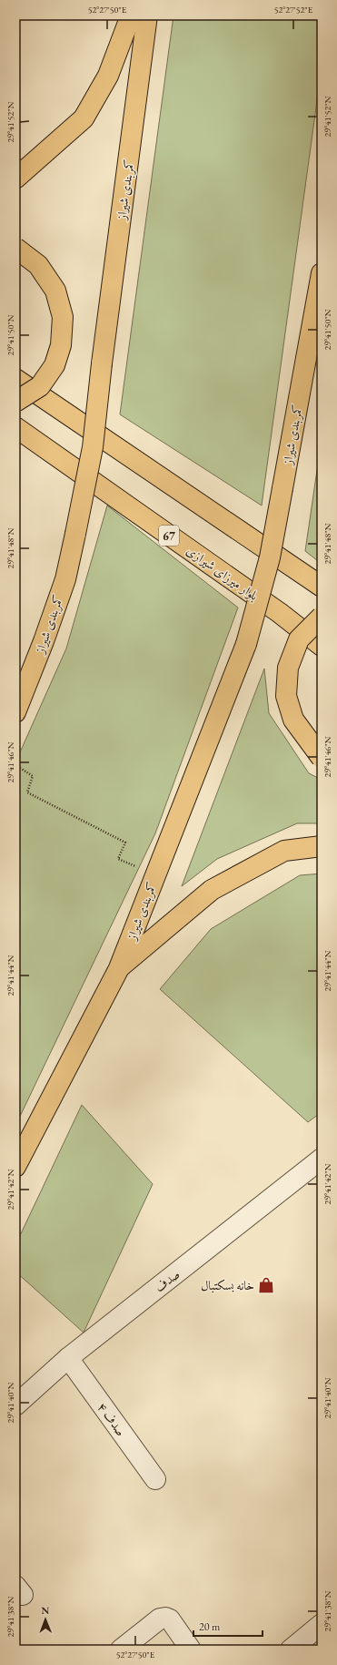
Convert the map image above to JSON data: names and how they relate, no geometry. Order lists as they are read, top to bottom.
{
  "streets": {
    "main road": ["کمربندی شیراز", "67", "بلوار میرزای شیرازی"],
    "street": ["صدف", "۴ صدف"]
  },
  "crossings": [
    ["صدف", "۴ صدف"]
  ],
  "places": {
    "shop": ["خانه بسکتبال"]
  },
  "scale_bar": "20 m",
  "north": "top",
  "coordinates": [
    "52°27'50\"E",
    "52°27'52\"E",
    "29°41'52\"N",
    "29°41'50\"N",
    "29°41'48\"N",
    "29°41'46\"N",
    "29°41'44\"N",
    "29°41'42\"N",
    "29°41'40\"N",
    "29°41'38\"N"
  ]
}
